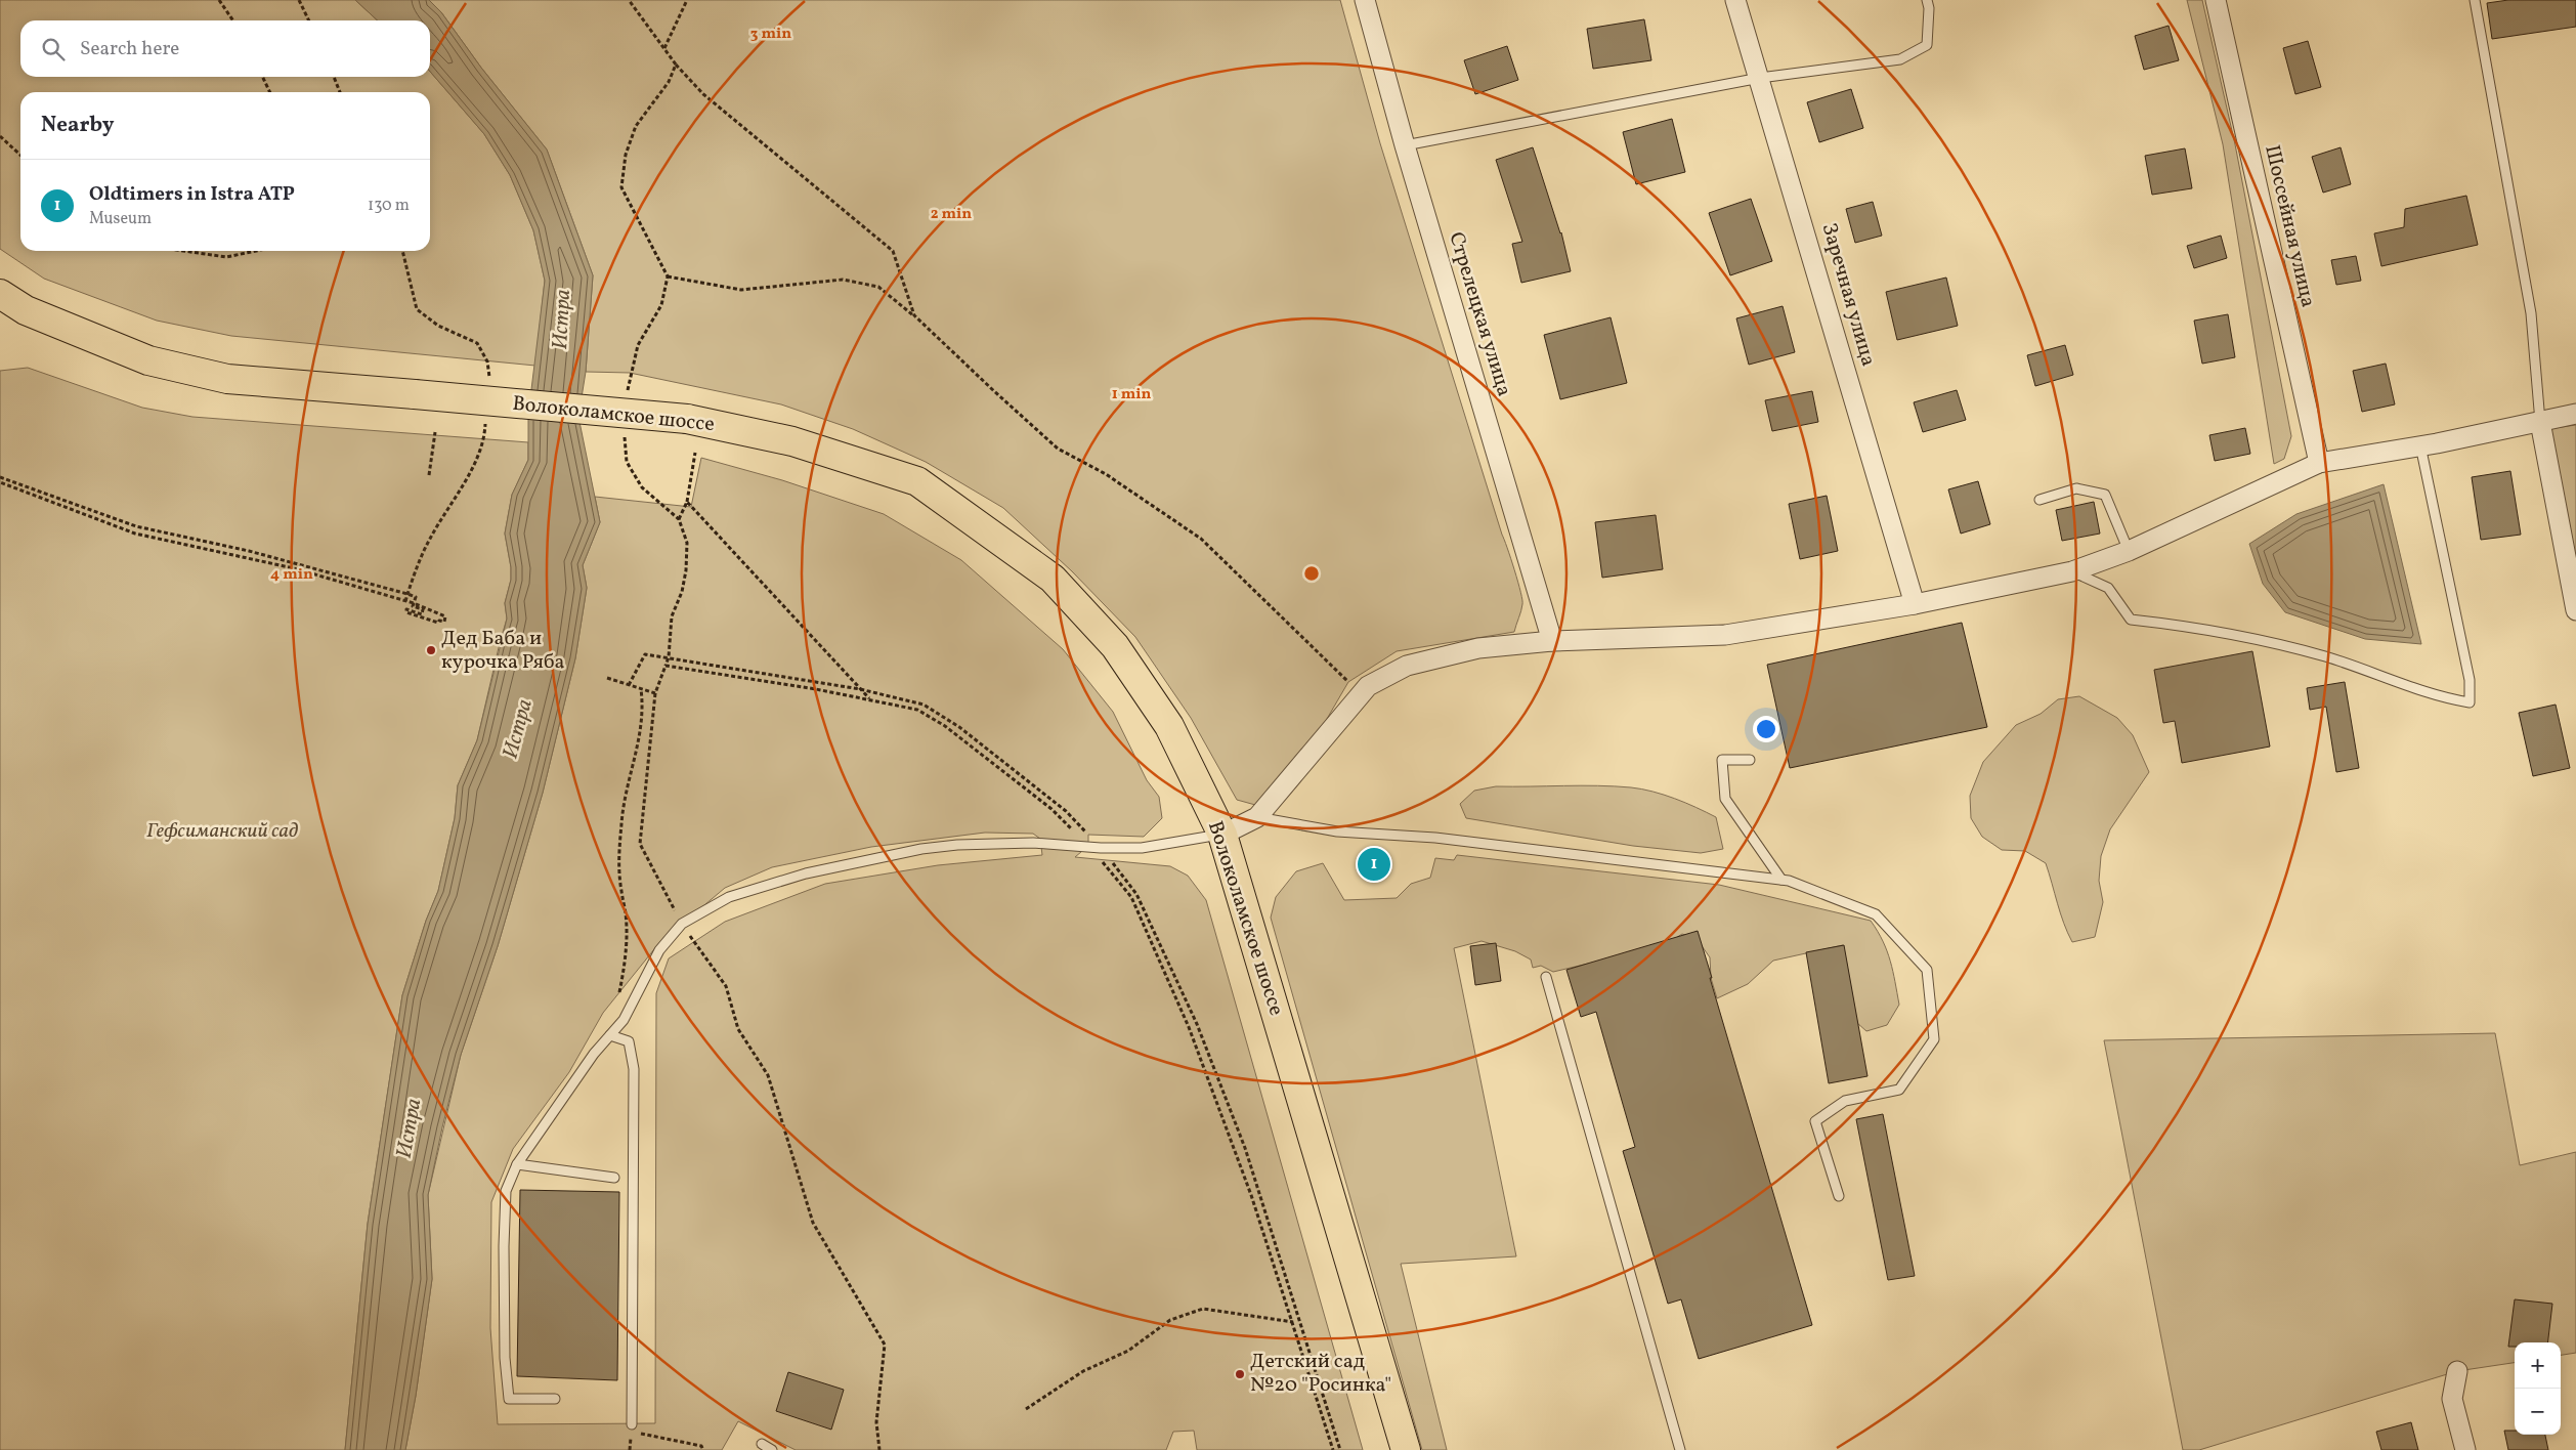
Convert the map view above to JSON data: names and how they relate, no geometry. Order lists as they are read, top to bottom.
{
  "streets": {
    "main road": ["Волоколамское шоссе"],
    "street": ["Шоссейная улица", "Заречная улица", "Стрелецкая улица"]
  },
  "water": ["Истра"],
  "parks": ["Гефсиманский сад"],
  "places": ["Дед Баба и курочка Ряба", "Детский сад №20 \"Росинка\""],
  "page": {
    "search": "Search here",
    "heading": "Nearby",
    "list": [
      {
        "mark": "1",
        "name": "Oldtimers in Istra ATP",
        "note": "Museum",
        "value": "130 m"
      }
    ],
    "pins": "1",
    "map_buttons": ["+", "−"]
  },
  "rings": [
    "3 min",
    "2 min",
    "1 min",
    "4 min"
  ]
}
